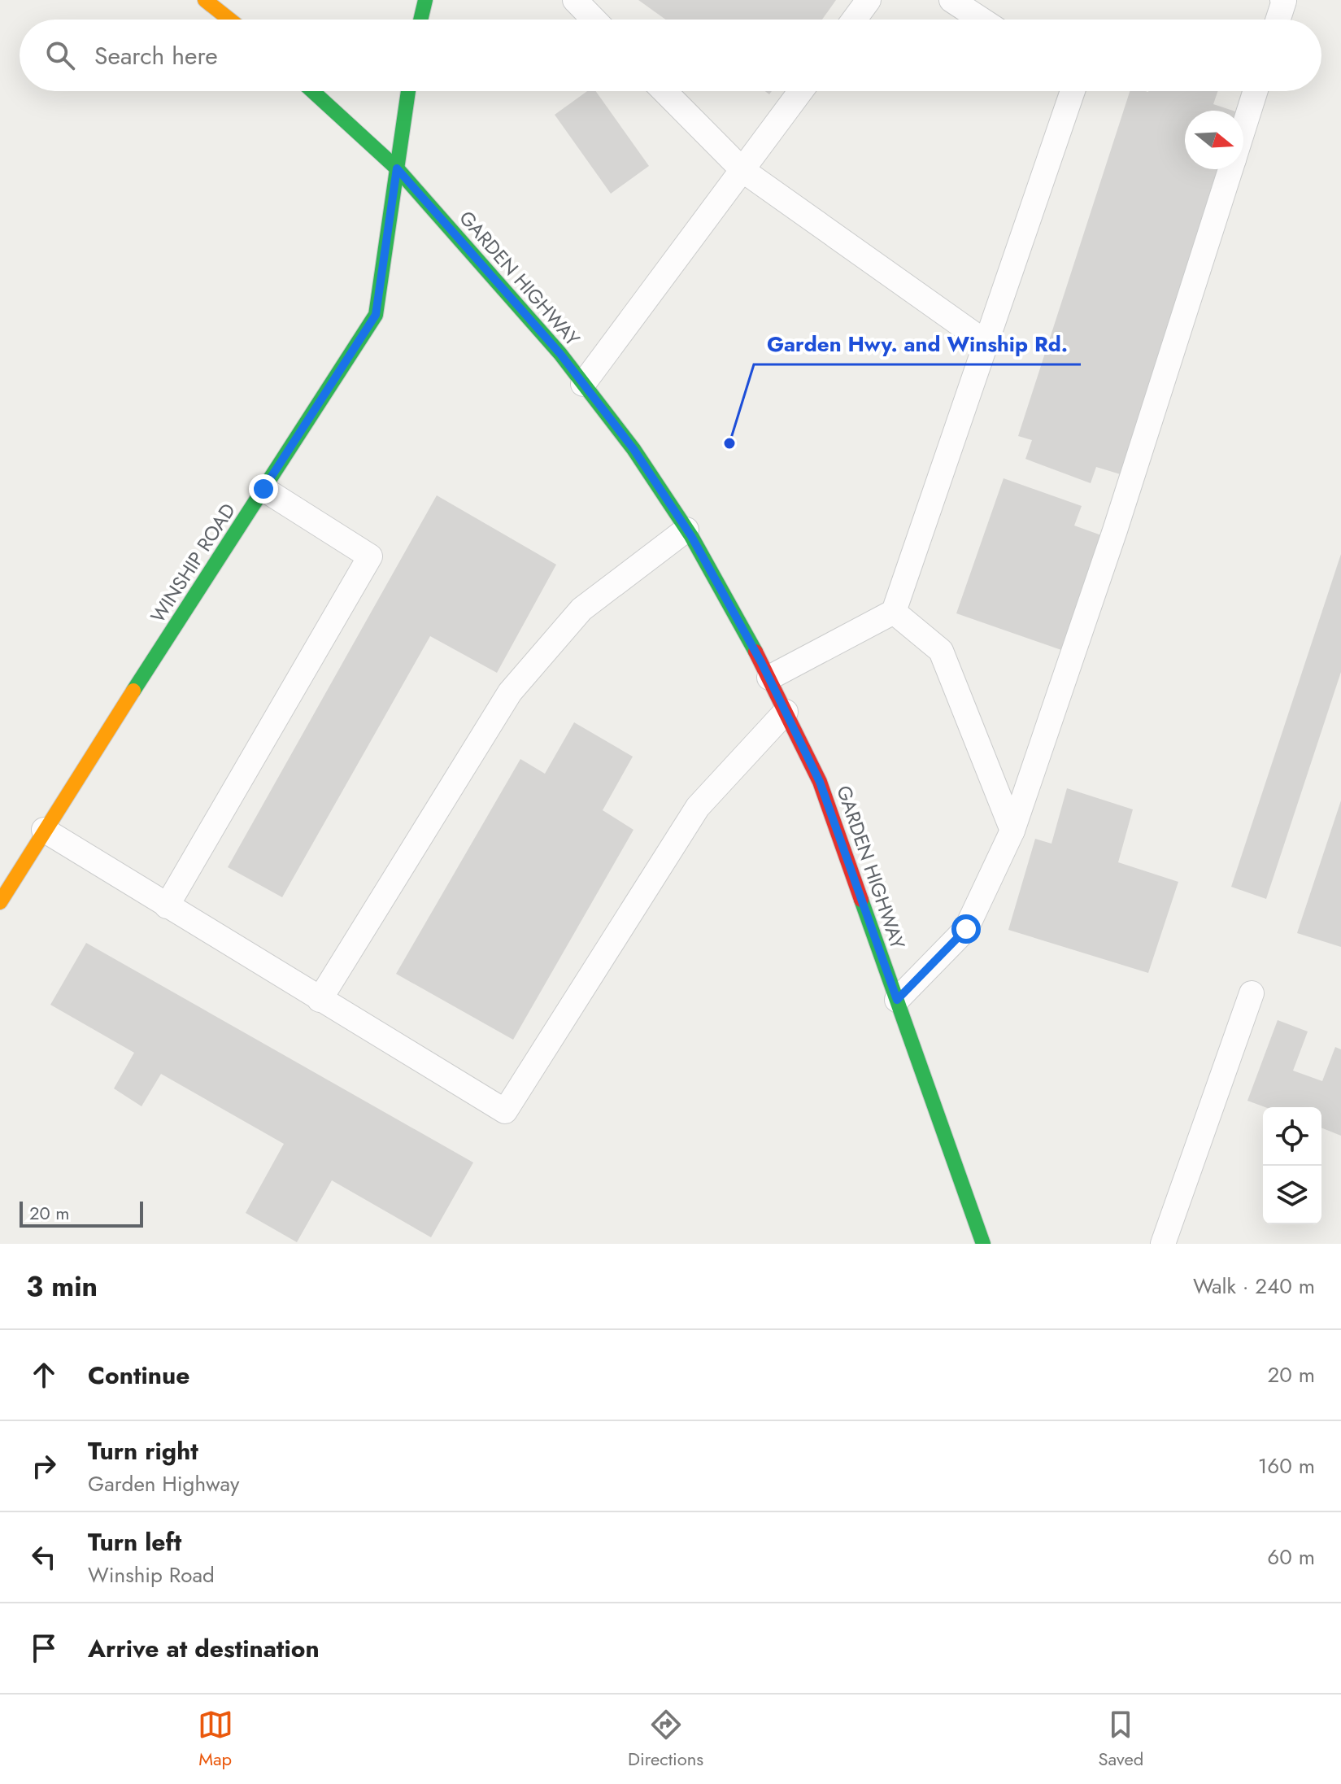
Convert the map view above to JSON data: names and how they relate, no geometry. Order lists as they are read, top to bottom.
{
  "streets": {
    "main road": ["GARDEN HIGHWAY", "WINSHIP ROAD"]
  },
  "crossings": [
    ["GARDEN HIGHWAY", "WINSHIP ROAD"]
  ],
  "places": ["Garden Hwy. and Winship Rd."],
  "scale_bar": "20 m",
  "north": "right",
  "page": {
    "search": "Search here",
    "scale": "20 m",
    "heading": ["3 min", "Walk · 240 m"],
    "list": [
      ["Continue", "20 m"],
      ["Turn right", "Garden Highway", "160 m"],
      ["Turn left", "Winship Road", "60 m"],
      "Arrive at destination"
    ],
    "nav": ["Map", "Directions", "Saved"]
  }
}
